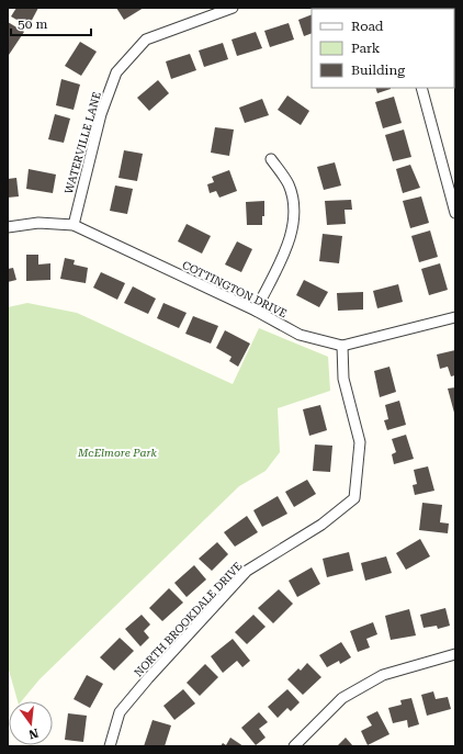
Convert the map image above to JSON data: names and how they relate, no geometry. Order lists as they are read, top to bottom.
{
  "streets": {
    "street": ["WATERVILLE LANE", "COTTINGTON DRIVE", "NORTH BROOKDALE DRIVE"]
  },
  "crossings": [
    ["WATERVILLE LANE", "COTTINGTON DRIVE"],
    ["COTTINGTON DRIVE", "NORTH BROOKDALE DRIVE"]
  ],
  "parks": ["McElmore Park"],
  "legend": ["Road", "Park", "Building"],
  "scale_bar": "50 m",
  "north": "bottom"
}
